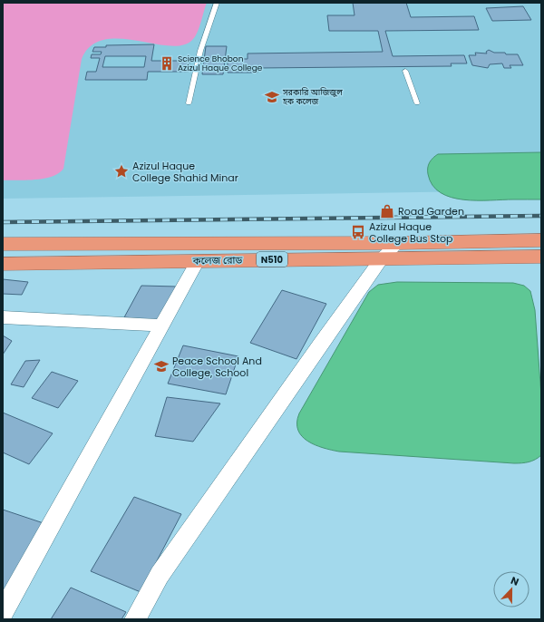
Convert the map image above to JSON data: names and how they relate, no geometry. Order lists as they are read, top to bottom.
{
  "streets": {
    "highway": ["N510", "কলেজ রোড"]
  },
  "places": {
    "building": ["Science Bhobon Azizul Haque College"],
    "school or university": ["সরকারি আজিজুল হক কলেজ", "Peace School And College, School"],
    "place": ["Azizul Haque College Shahid Minar"],
    "shop": ["Road Garden"],
    "bus stop": ["Azizul Haque College Bus Stop"]
  },
  "north": "top"
}
